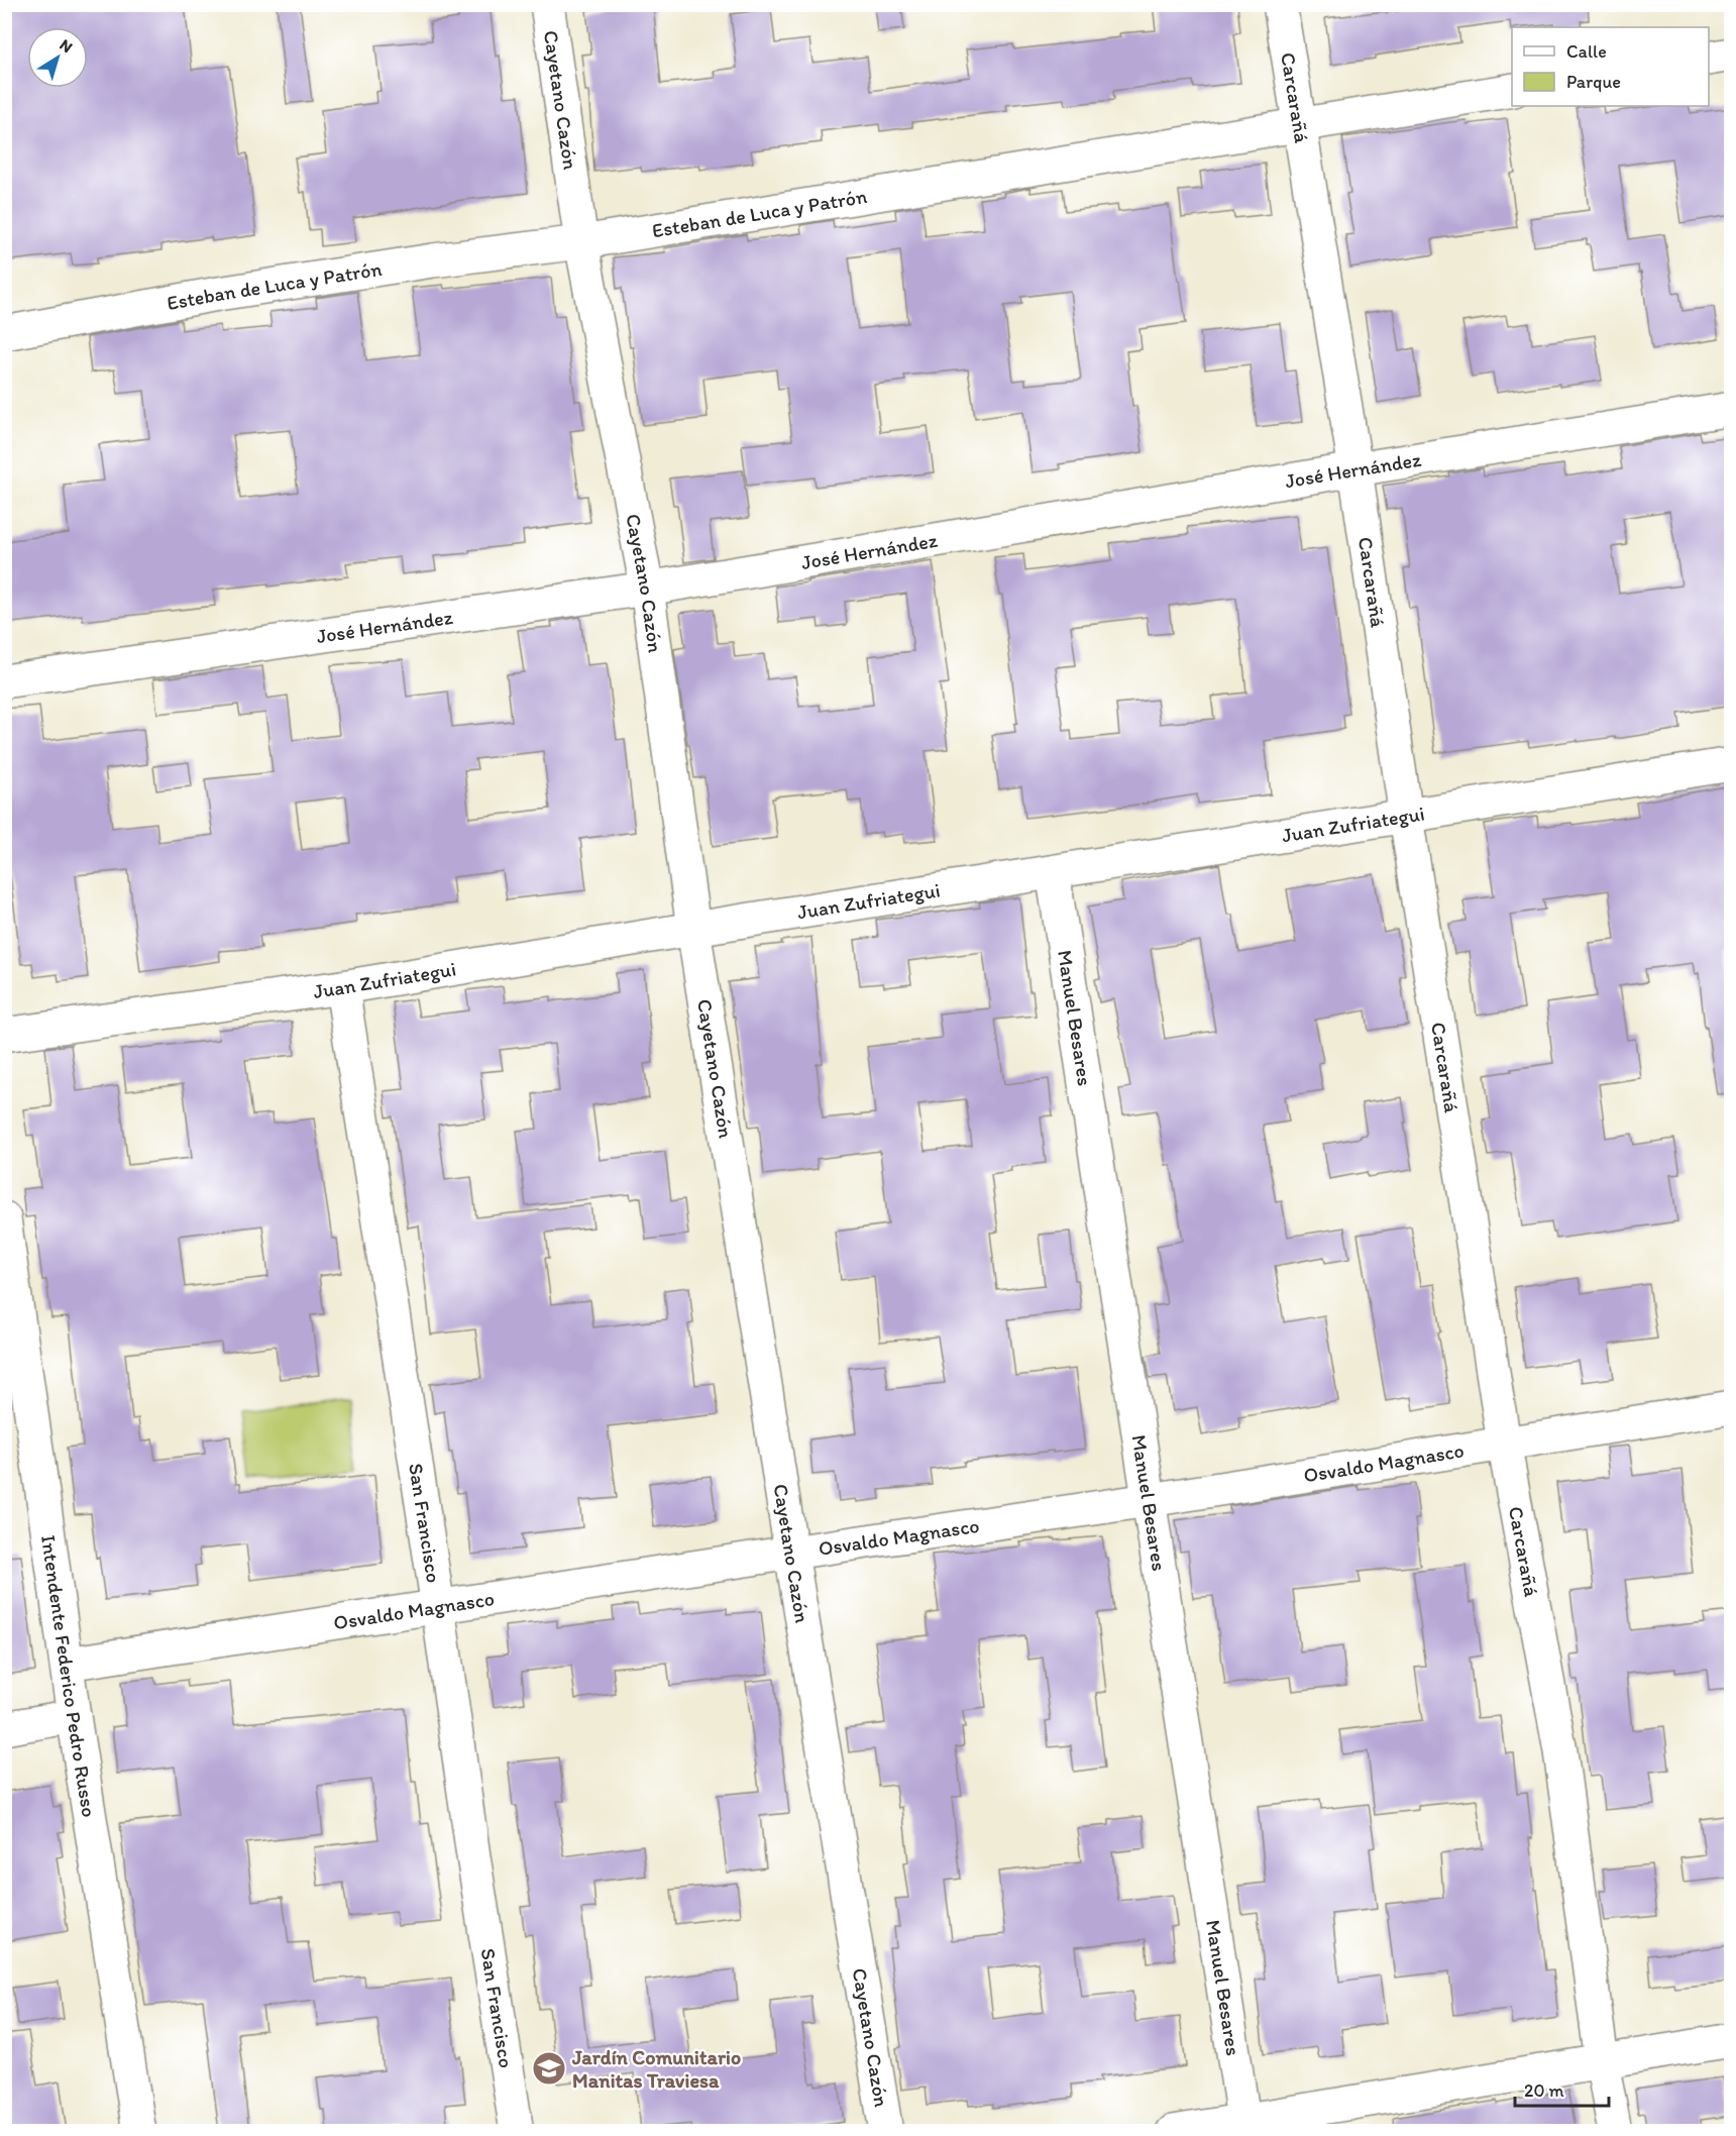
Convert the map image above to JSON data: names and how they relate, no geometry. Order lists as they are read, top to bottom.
{
  "streets": {
    "street": [
      "Carcarañá",
      "Cayetano Cazón",
      "Esteban de Luca y Patrón",
      "José Hernández",
      "Juan Zufriategui",
      "Manuel Besares",
      "Osvaldo Magnasco",
      "San Francisco",
      "Intendente Federico Pedro Russo"
    ]
  },
  "crossings": [
    ["Carcarañá", "Esteban de Luca y Patrón"],
    ["Carcarañá", "José Hernández"],
    ["Carcarañá", "Juan Zufriategui"],
    ["Carcarañá", "Osvaldo Magnasco"],
    ["Cayetano Cazón", "Esteban de Luca y Patrón"],
    ["Cayetano Cazón", "José Hernández"],
    ["Cayetano Cazón", "Juan Zufriategui"],
    ["Cayetano Cazón", "Osvaldo Magnasco"],
    ["Juan Zufriategui", "Manuel Besares"],
    ["Juan Zufriategui", "San Francisco"],
    ["Manuel Besares", "Osvaldo Magnasco"],
    ["Osvaldo Magnasco", "San Francisco"],
    ["Osvaldo Magnasco", "Intendente Federico Pedro Russo"]
  ],
  "places": {
    "school or university": ["Jardín Comunitario Manitas Traviesa"]
  },
  "legend": ["Calle", "Parque"],
  "scale_bar": "20 m",
  "north": "top right"
}
